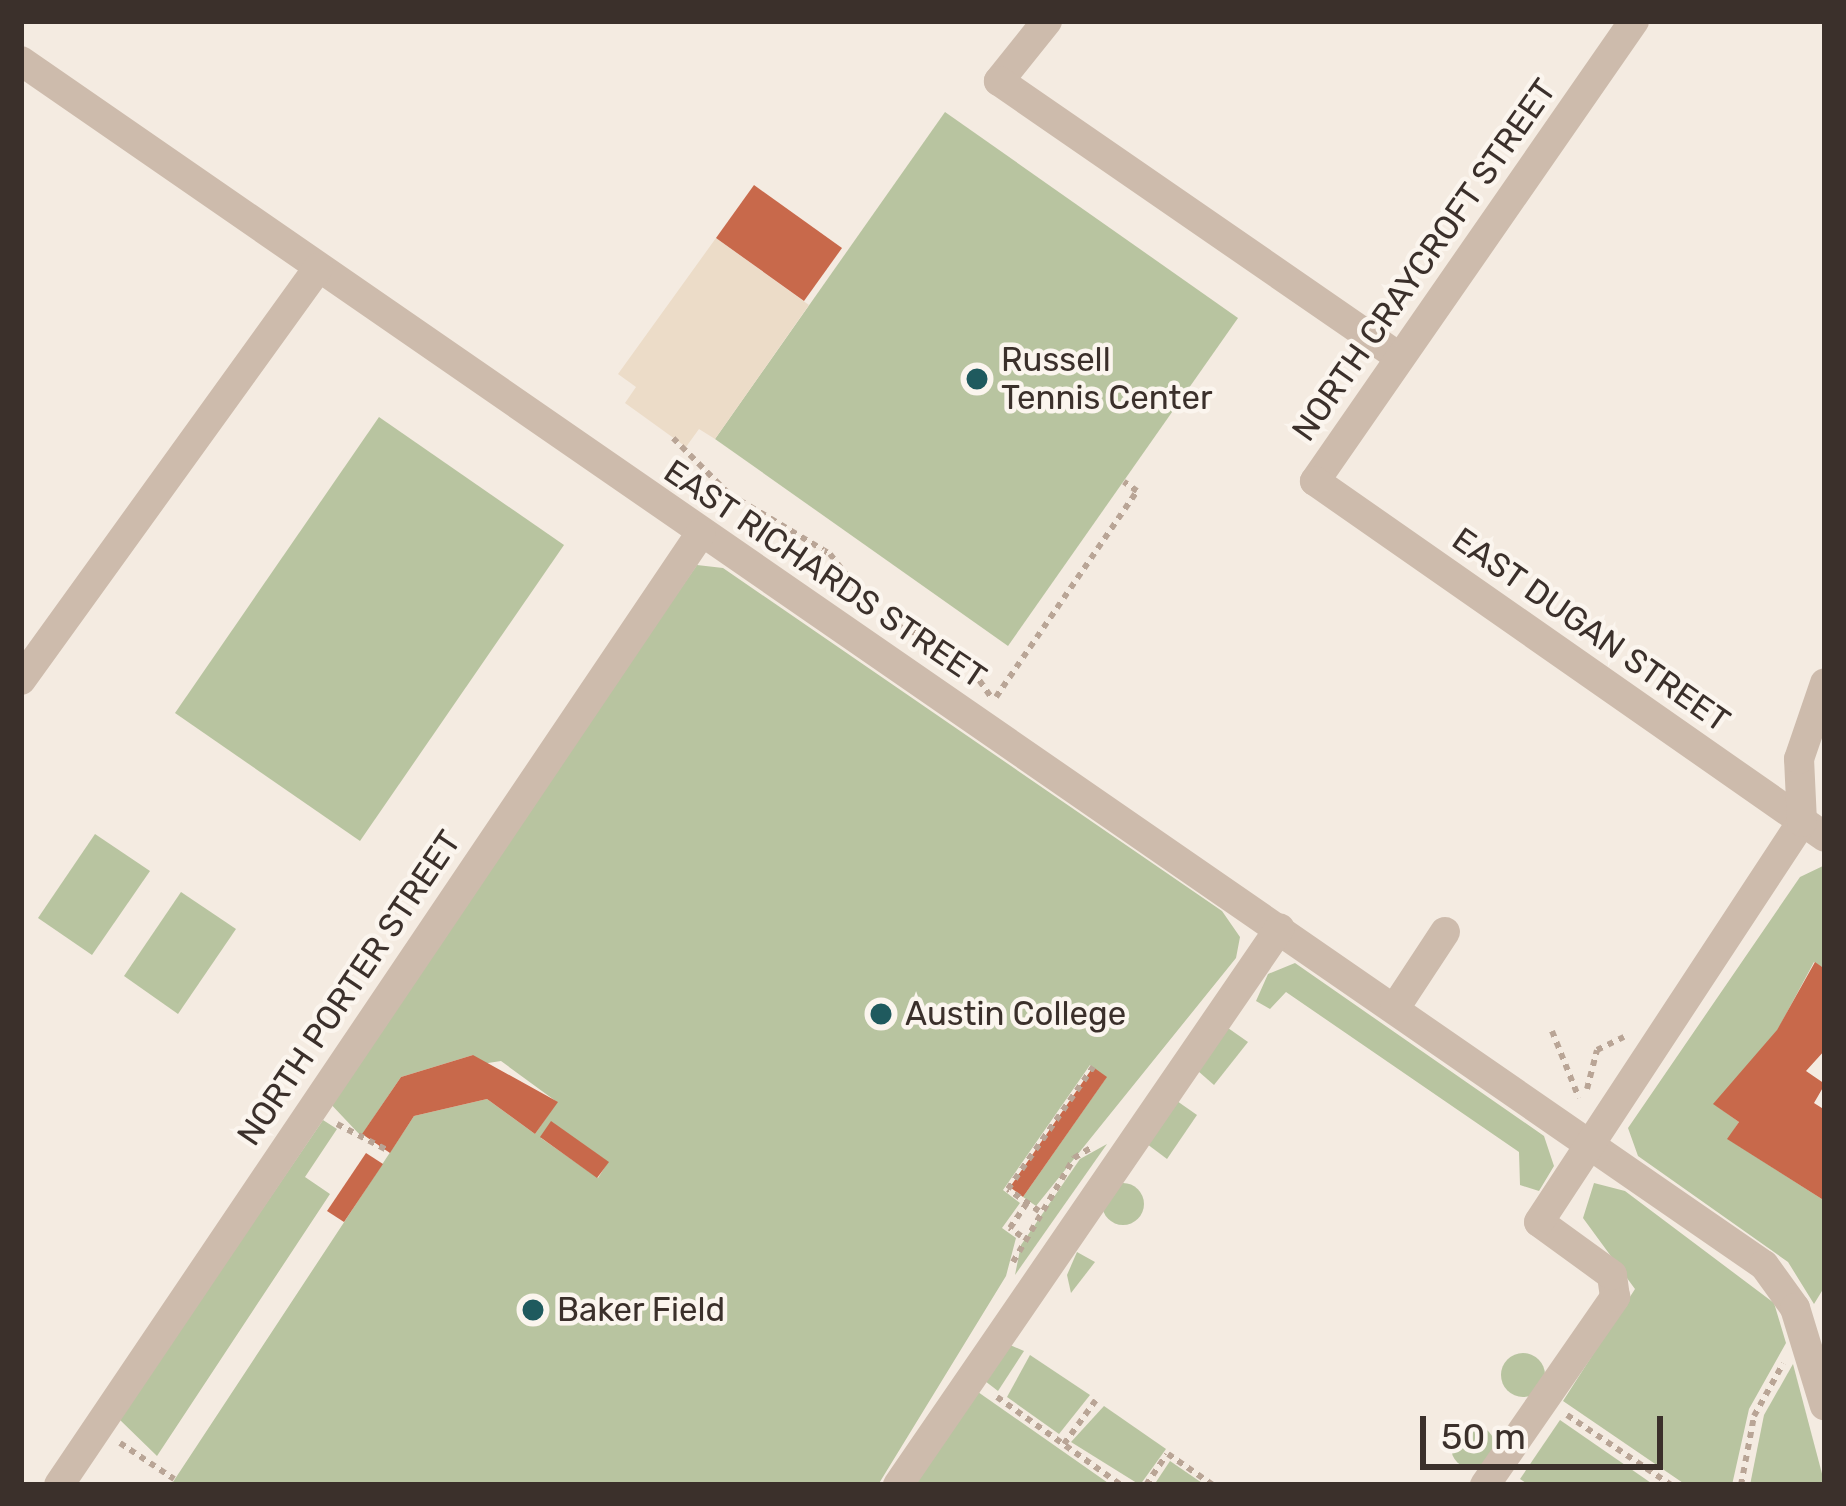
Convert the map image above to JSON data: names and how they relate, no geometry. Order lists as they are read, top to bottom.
{
  "streets": {
    "street": [
      "NORTH CRAYCROFT STREET",
      "EAST RICHARDS STREET",
      "EAST DUGAN STREET",
      "NORTH PORTER STREET"
    ]
  },
  "crossings": [
    ["NORTH CRAYCROFT STREET", "EAST DUGAN STREET"],
    ["EAST RICHARDS STREET", "NORTH PORTER STREET"]
  ],
  "places": ["Russell Tennis Center", "Austin College", "Baker Field"],
  "scale_bar": "50 m"
}
